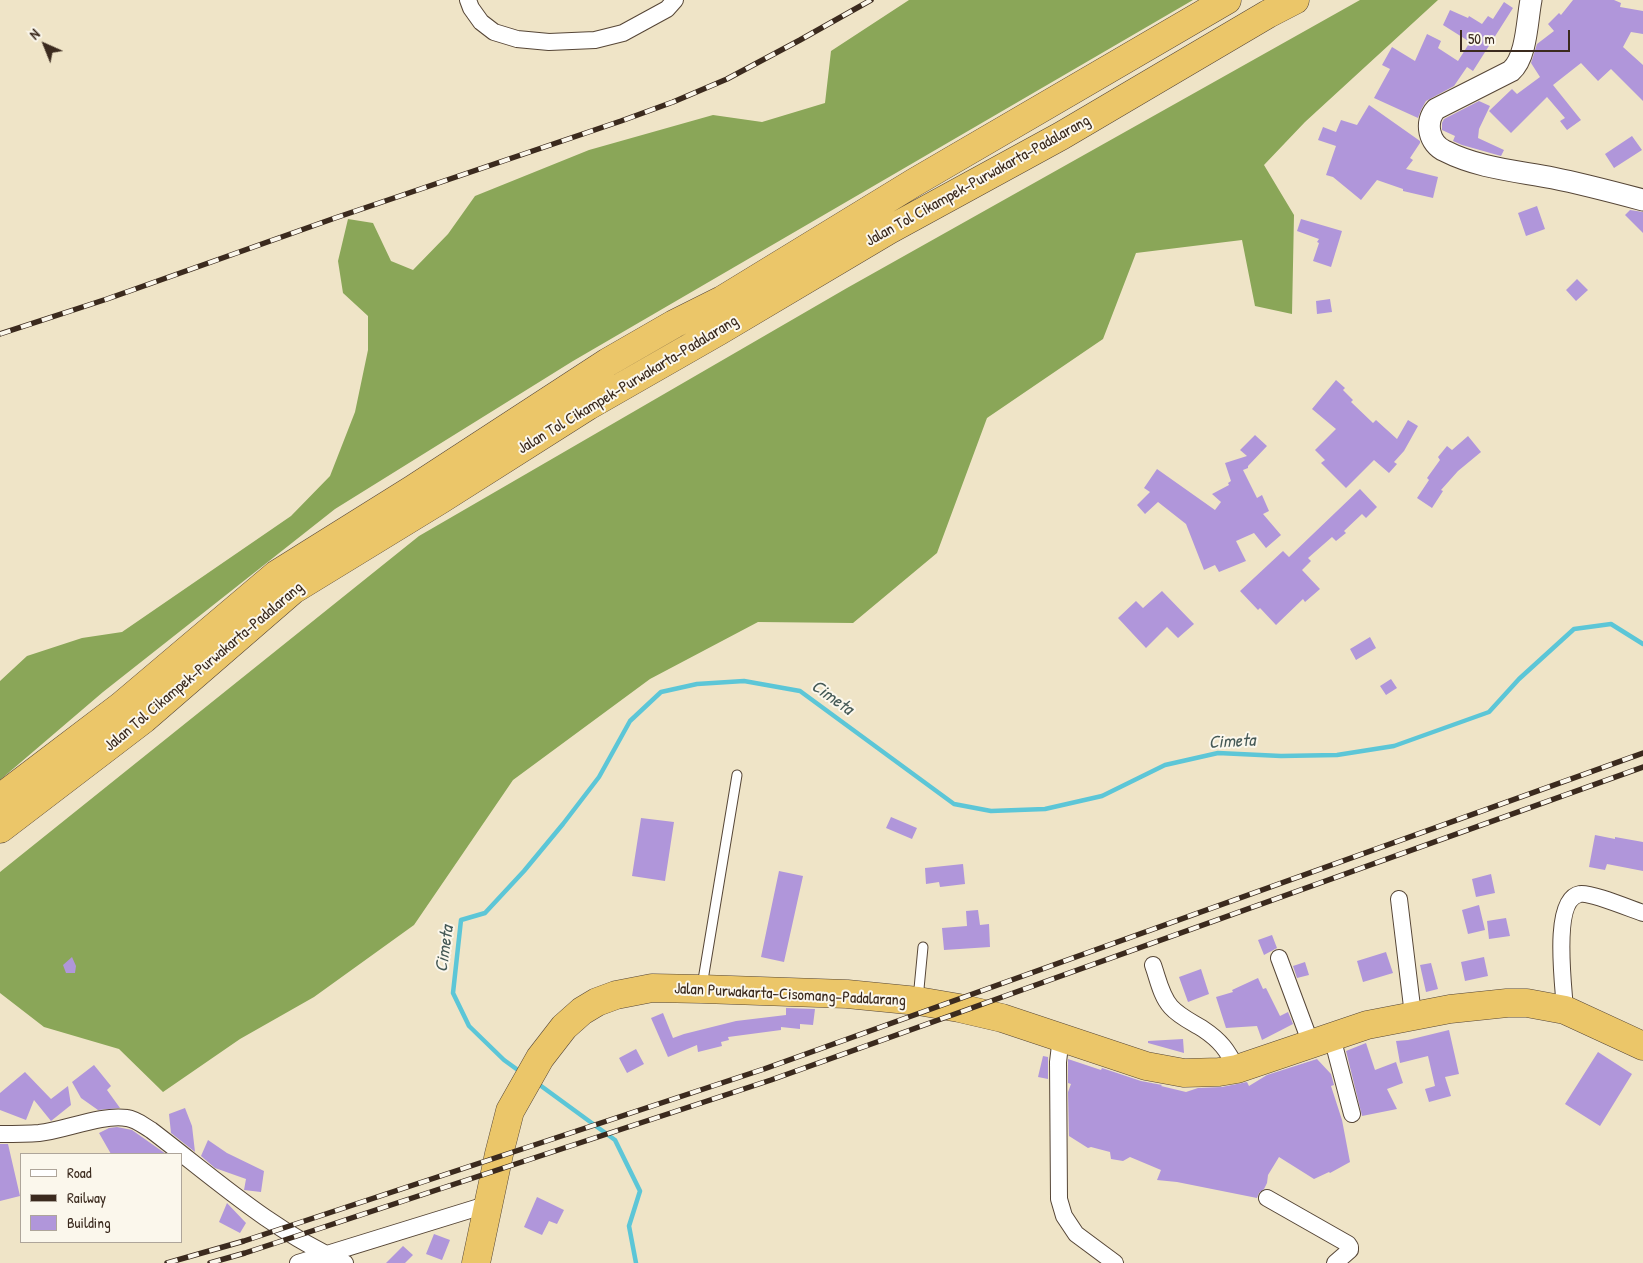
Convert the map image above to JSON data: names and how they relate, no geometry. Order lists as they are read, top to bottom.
{
  "streets": {
    "highway": ["Jalan Tol Cikampek–Purwakarta–Padalarang", "Jalan Purwakarta–Cisomang–Padalarang"]
  },
  "water": ["Cimeta"],
  "legend": ["Road", "Railway", "Building"],
  "scale_bar": "50 m",
  "north": "top left"
}
